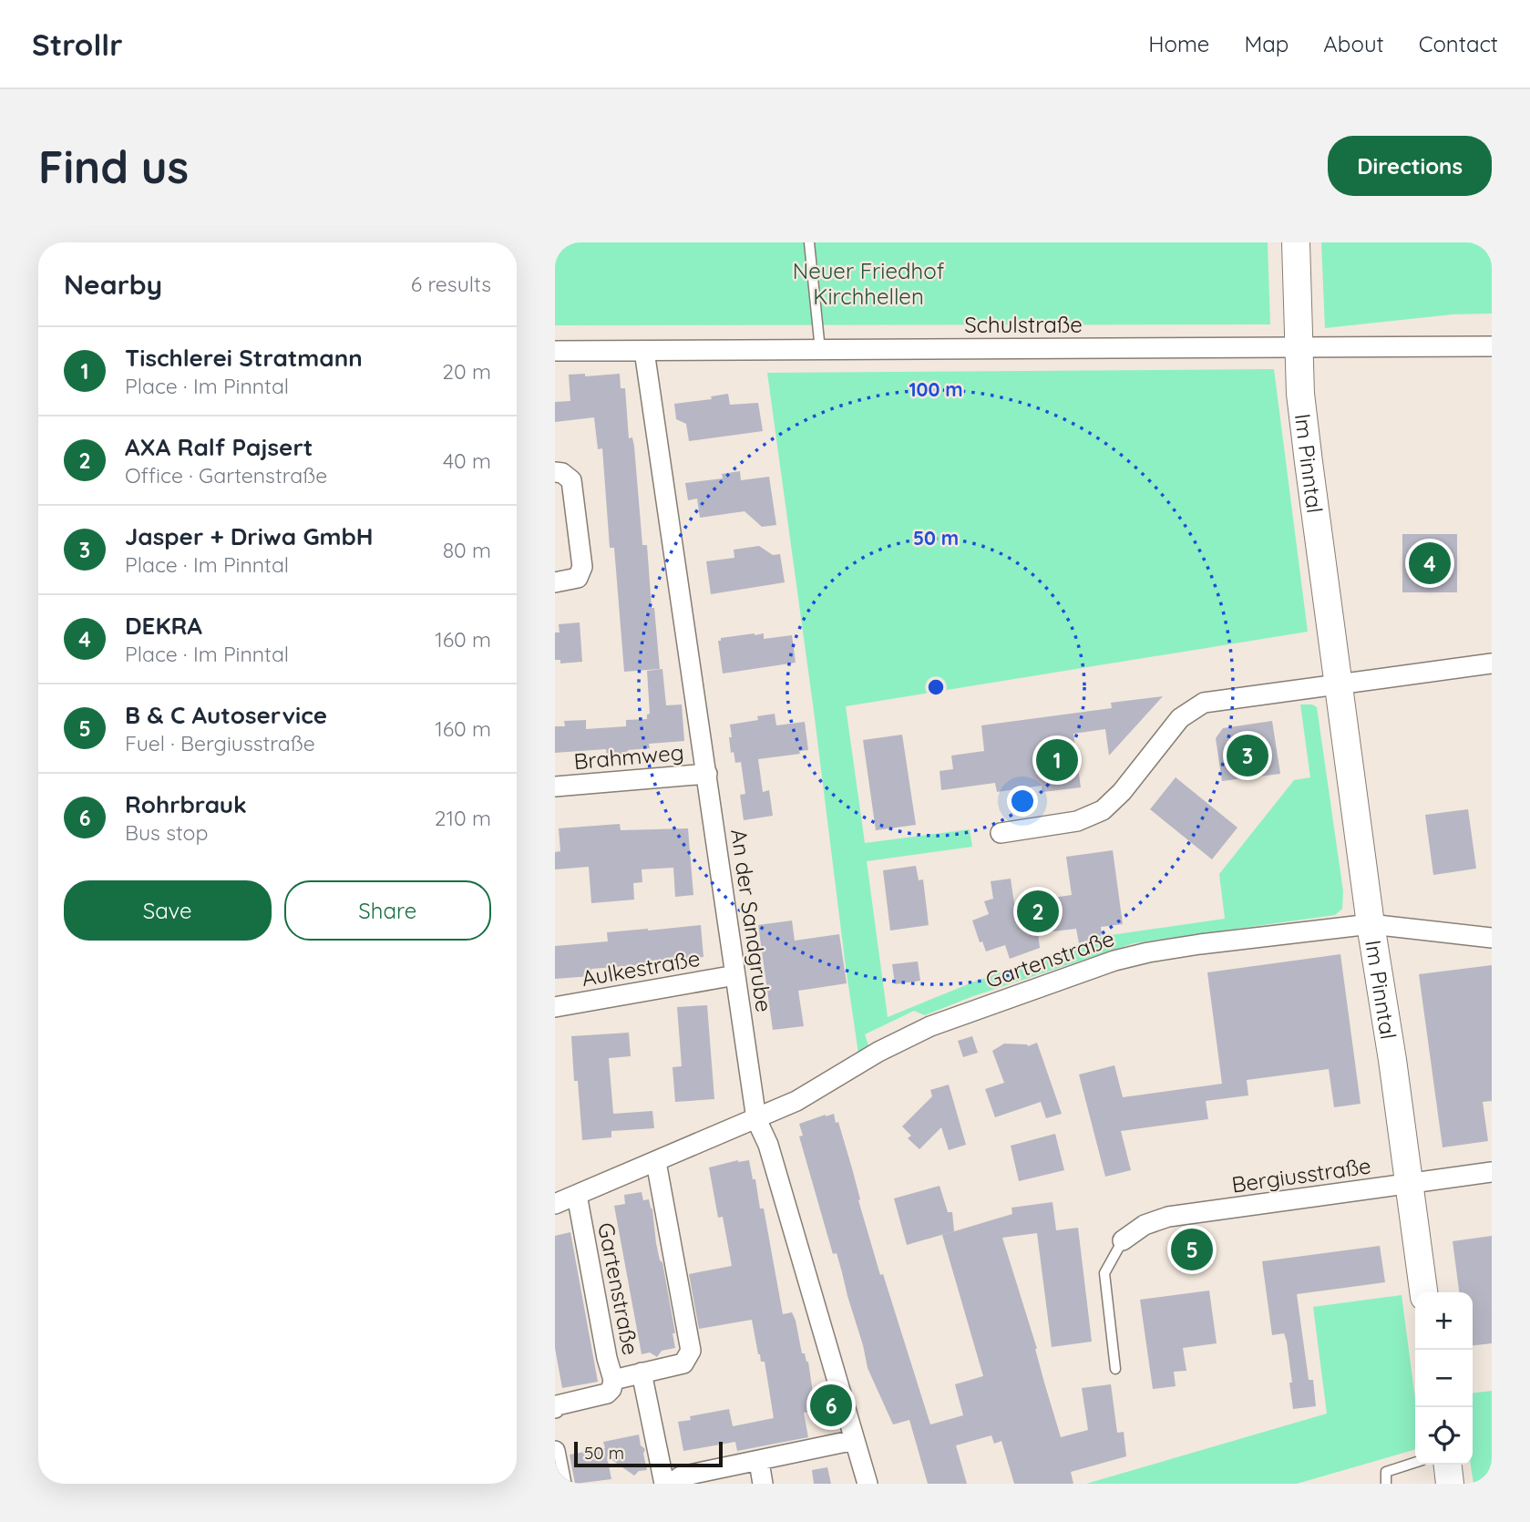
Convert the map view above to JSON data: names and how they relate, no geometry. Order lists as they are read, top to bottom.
{
  "streets": {
    "main road": ["Im Pinntal"],
    "street": [
      "Schulstraße",
      "Brahmweg",
      "An der Sandgrube",
      "Gartenstraße",
      "Aulkestraße",
      "Bergiusstraße"
    ]
  },
  "crossings": [
    ["Schulstraße", "Im Pinntal"],
    ["Schulstraße", "An der Sandgrube"],
    ["Im Pinntal", "Gartenstraße"],
    ["Im Pinntal", "Bergiusstraße"],
    ["Brahmweg", "An der Sandgrube"],
    ["An der Sandgrube", "Gartenstraße"],
    ["An der Sandgrube", "Aulkestraße"]
  ],
  "parks": ["Neuer Friedhof Kirchhellen"],
  "scale_bar": "50 m",
  "page": {
    "header": "Strollr",
    "nav": [
      "Home",
      "Map",
      "About",
      "Contact"
    ],
    "buttons": [
      "Directions",
      ["Save", "Share"]
    ],
    "title": "Find us",
    "heading": ["Nearby", "6 results"],
    "list": [
      {
        "mark": "1",
        "name": "Tischlerei Stratmann",
        "note": "Place · Im Pinntal",
        "value": "20 m"
      },
      {
        "mark": "2",
        "name": "AXA Ralf Pajsert",
        "note": "Office · Gartenstraße",
        "value": "40 m"
      },
      {
        "mark": "3",
        "name": "Jasper + Driwa GmbH",
        "note": "Place · Im Pinntal",
        "value": "80 m"
      },
      {
        "mark": "4",
        "name": "DEKRA",
        "note": "Place · Im Pinntal",
        "value": "160 m"
      },
      {
        "mark": "5",
        "name": "B & C Autoservice",
        "note": "Fuel · Bergiusstraße",
        "value": "160 m"
      },
      {
        "mark": "6",
        "name": "Rohrbrauk",
        "note": "Bus stop",
        "value": "210 m"
      }
    ],
    "pins": [
      "4",
      "3",
      "1",
      "2",
      "5",
      "6"
    ],
    "map_buttons": ["+", "−"],
    "scale": "50 m"
  },
  "rings": ["100 m", "50 m"]
}
